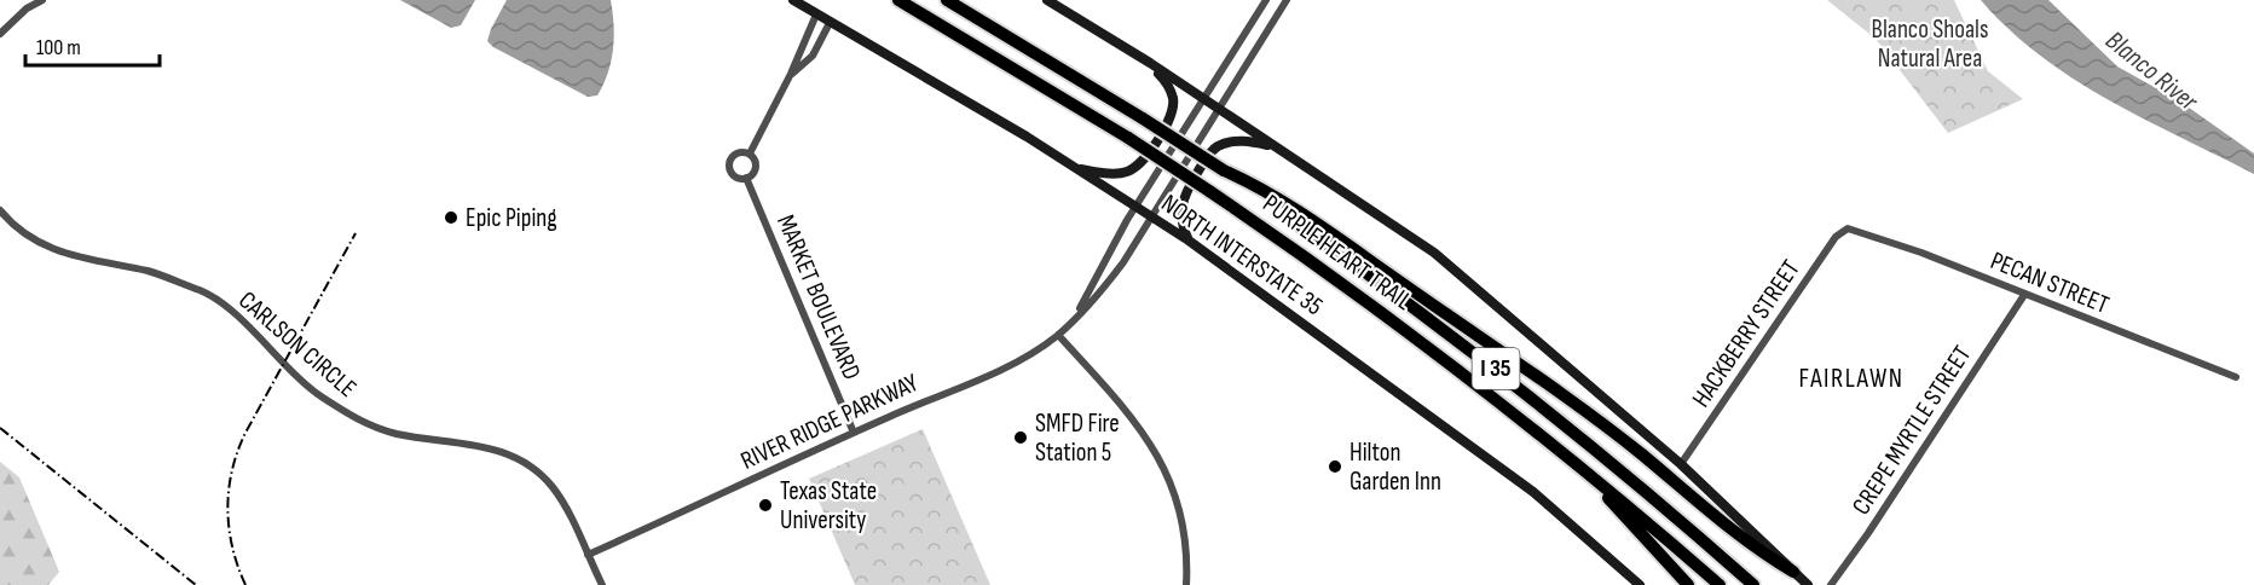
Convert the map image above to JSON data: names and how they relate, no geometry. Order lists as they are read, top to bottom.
{
  "streets": {
    "highway": ["PURPLE HEART TRAIL", "I 35"],
    "main road": ["NORTH INTERSTATE 35"],
    "street": [
      "PECAN STREET",
      "MARKET BOULEVARD",
      "HACKBERRY STREET",
      "CARLSON CIRCLE",
      "RIVER RIDGE PARKWAY",
      "CREPE MYRTLE STREET"
    ]
  },
  "crossings": [
    ["NORTH INTERSTATE 35", "MARKET BOULEVARD"],
    ["NORTH INTERSTATE 35", "RIVER RIDGE PARKWAY"],
    ["PECAN STREET", "HACKBERRY STREET"],
    ["PECAN STREET", "CREPE MYRTLE STREET"],
    ["MARKET BOULEVARD", "RIVER RIDGE PARKWAY"],
    ["CARLSON CIRCLE", "RIVER RIDGE PARKWAY"]
  ],
  "districts": ["FAIRLAWN"],
  "water": ["Blanco River"],
  "parks": ["Blanco Shoals Natural Area"],
  "places": [
    "Epic Piping",
    "SMFD Fire Station 5",
    "Hilton Garden Inn",
    "Texas State University"
  ],
  "scale_bar": "100 m"
}
